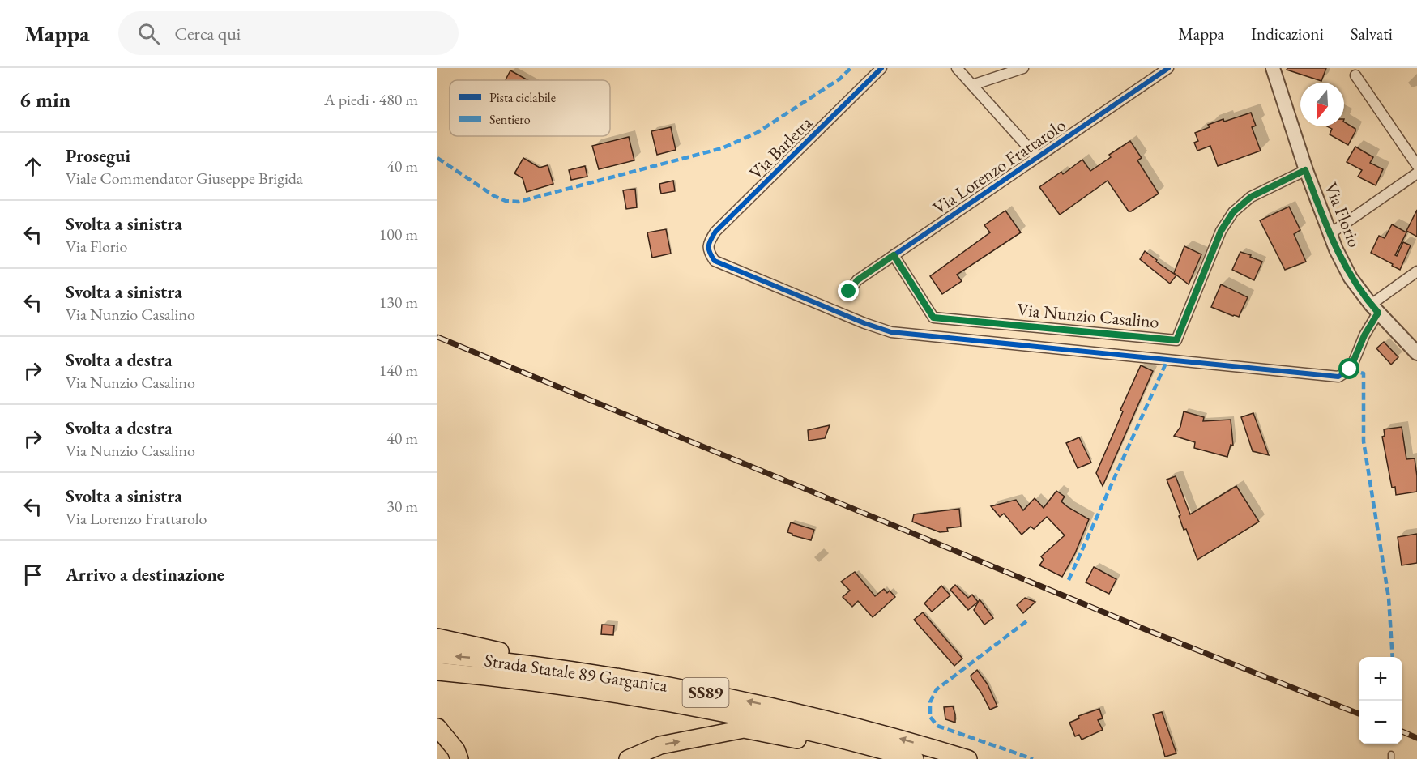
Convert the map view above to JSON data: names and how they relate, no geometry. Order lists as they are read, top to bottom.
{
  "streets": {
    "highway": ["Strada Statale 89 Garganica", "SS89"],
    "street": [
      "Via Barletta",
      "Via Lorenzo Frattarolo",
      "Via Florio",
      "Via Nunzio Casalino"
    ]
  },
  "crossings": [
    ["Via Barletta", "Via Florio"],
    ["Via Lorenzo Frattarolo", "Via Nunzio Casalino"],
    ["Via Florio", "Via Nunzio Casalino"],
    ["Strada Statale 89 Garganica", "SS89"]
  ],
  "legend": ["Pista ciclabile", "Sentiero"],
  "north": "bottom",
  "page": {
    "header": "Mappa",
    "search": "Cerca qui",
    "nav": ["Mappa", "Indicazioni", "Salvati"],
    "heading": ["6 min", "A piedi · 480 m"],
    "list": [
      ["Prosegui", "Viale Commendator Giuseppe Brigida", "40 m"],
      ["Svolta a sinistra", "Via Florio", "100 m"],
      ["Svolta a sinistra", "Via Nunzio Casalino", "130 m"],
      ["Svolta a destra", "Via Nunzio Casalino", "140 m"],
      ["Svolta a destra", "Via Nunzio Casalino", "40 m"],
      ["Svolta a sinistra", "Via Lorenzo Frattarolo", "30 m"],
      "Arrivo a destinazione"
    ],
    "map_buttons": ["+", "−"]
  }
}
